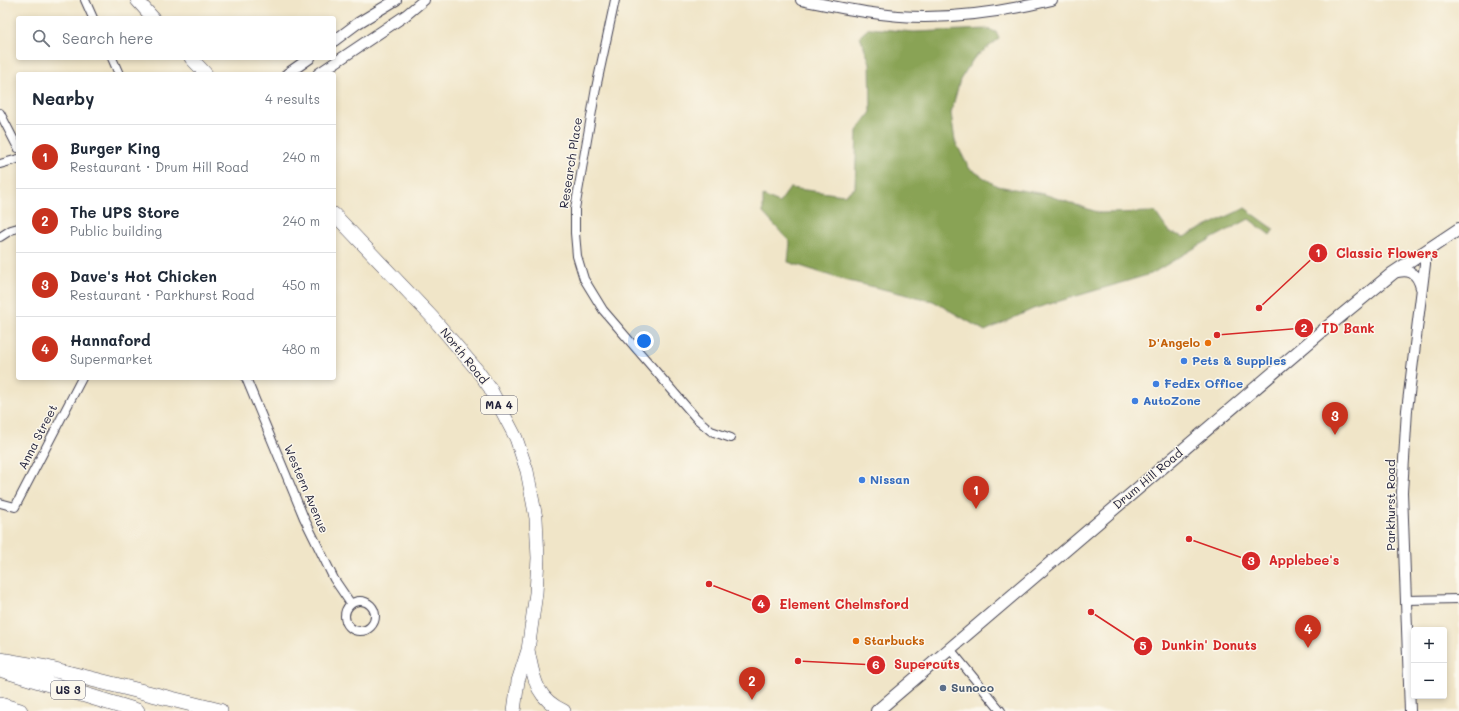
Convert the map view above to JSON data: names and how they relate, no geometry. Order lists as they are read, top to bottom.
{
  "streets": {
    "highway": ["US 3"],
    "main road": ["North Road", "MA 4", "Drum Hill Road"],
    "street": [
      "Research Place",
      "Anna Street",
      "Western Avenue",
      "Parkhurst Road"
    ]
  },
  "crossings": [
    ["Drum Hill Road", "Parkhurst Road"]
  ],
  "places": [
    "Classic Flowers",
    "TD Bank",
    "D'Angelo",
    "Pets & Supplies",
    "FedEx Office",
    "AutoZone",
    "Nissan",
    "Applebee's",
    "Element Chelmsford",
    "Dunkin' Donuts",
    "Starbucks",
    "Supercuts",
    "Sunoco"
  ],
  "page": {
    "search": "Search here",
    "heading": ["Nearby", "4 results"],
    "list": [
      {
        "mark": "1",
        "name": "Burger King",
        "note": "Restaurant · Drum Hill Road",
        "value": "240 m"
      },
      {
        "mark": "2",
        "name": "The UPS Store",
        "note": "Public building",
        "value": "240 m"
      },
      {
        "mark": "3",
        "name": "Dave's Hot Chicken",
        "note": "Restaurant · Parkhurst Road",
        "value": "450 m"
      },
      {
        "mark": "4",
        "name": "Hannaford",
        "note": "Supermarket",
        "value": "480 m"
      }
    ],
    "pins": [
      "3",
      "1",
      "4",
      "2"
    ],
    "map_buttons": ["+", "−"]
  }
}
